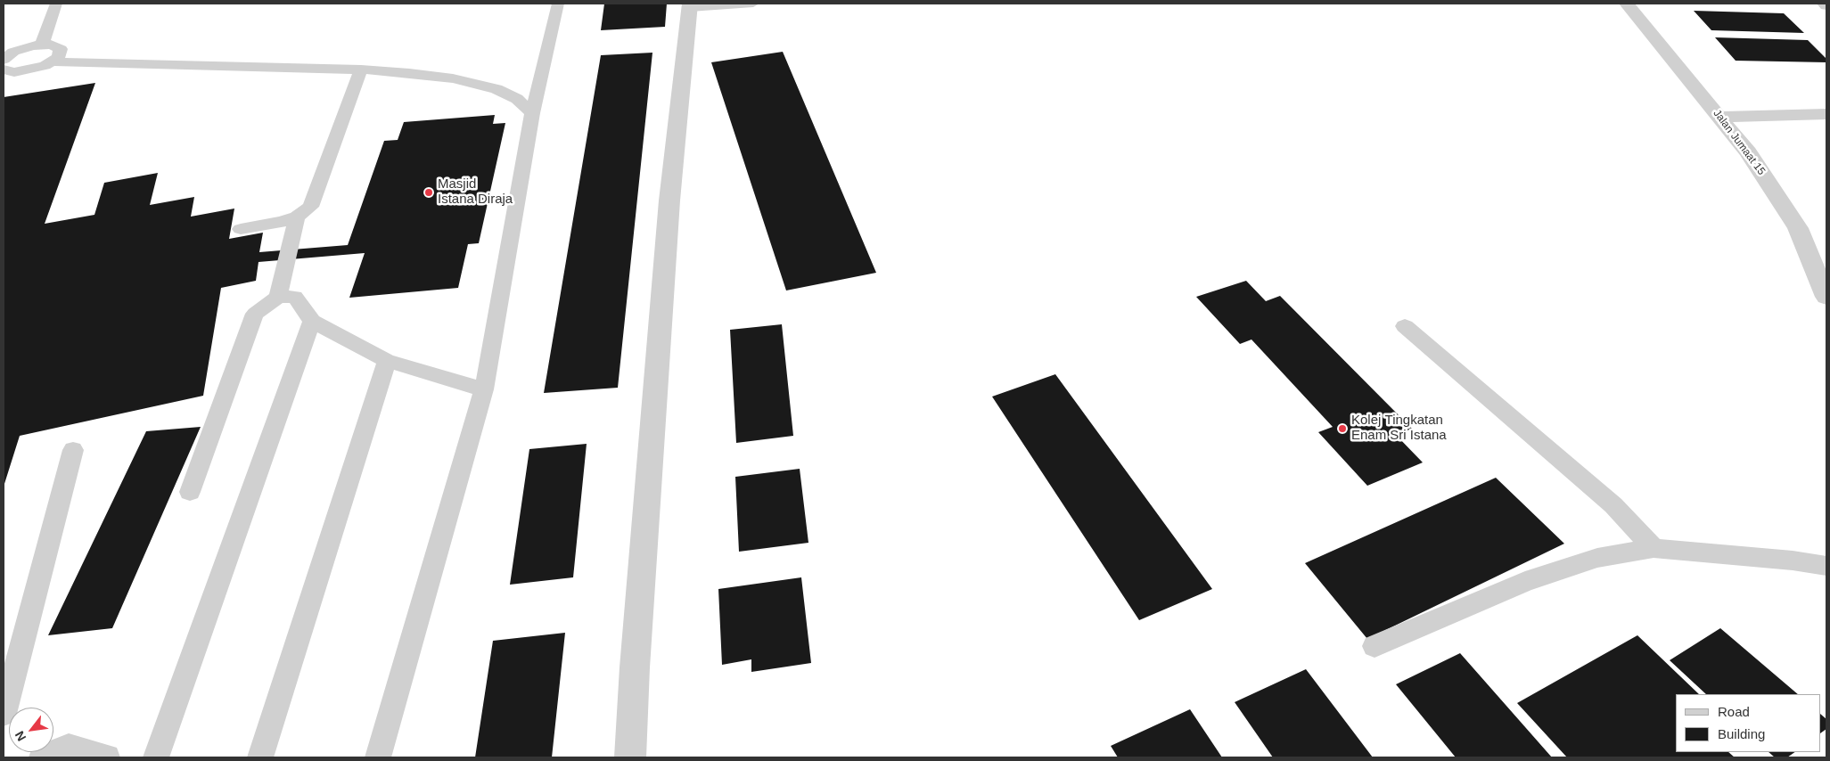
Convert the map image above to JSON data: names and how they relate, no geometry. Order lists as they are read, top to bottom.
{
  "streets": {
    "street": ["Jalan Jumaat 15"]
  },
  "places": ["Masjid Istana Diraja", "Kolej Tingkatan Enam Sri Istana"],
  "legend": ["Road", "Building"],
  "north": "bottom left"
}
